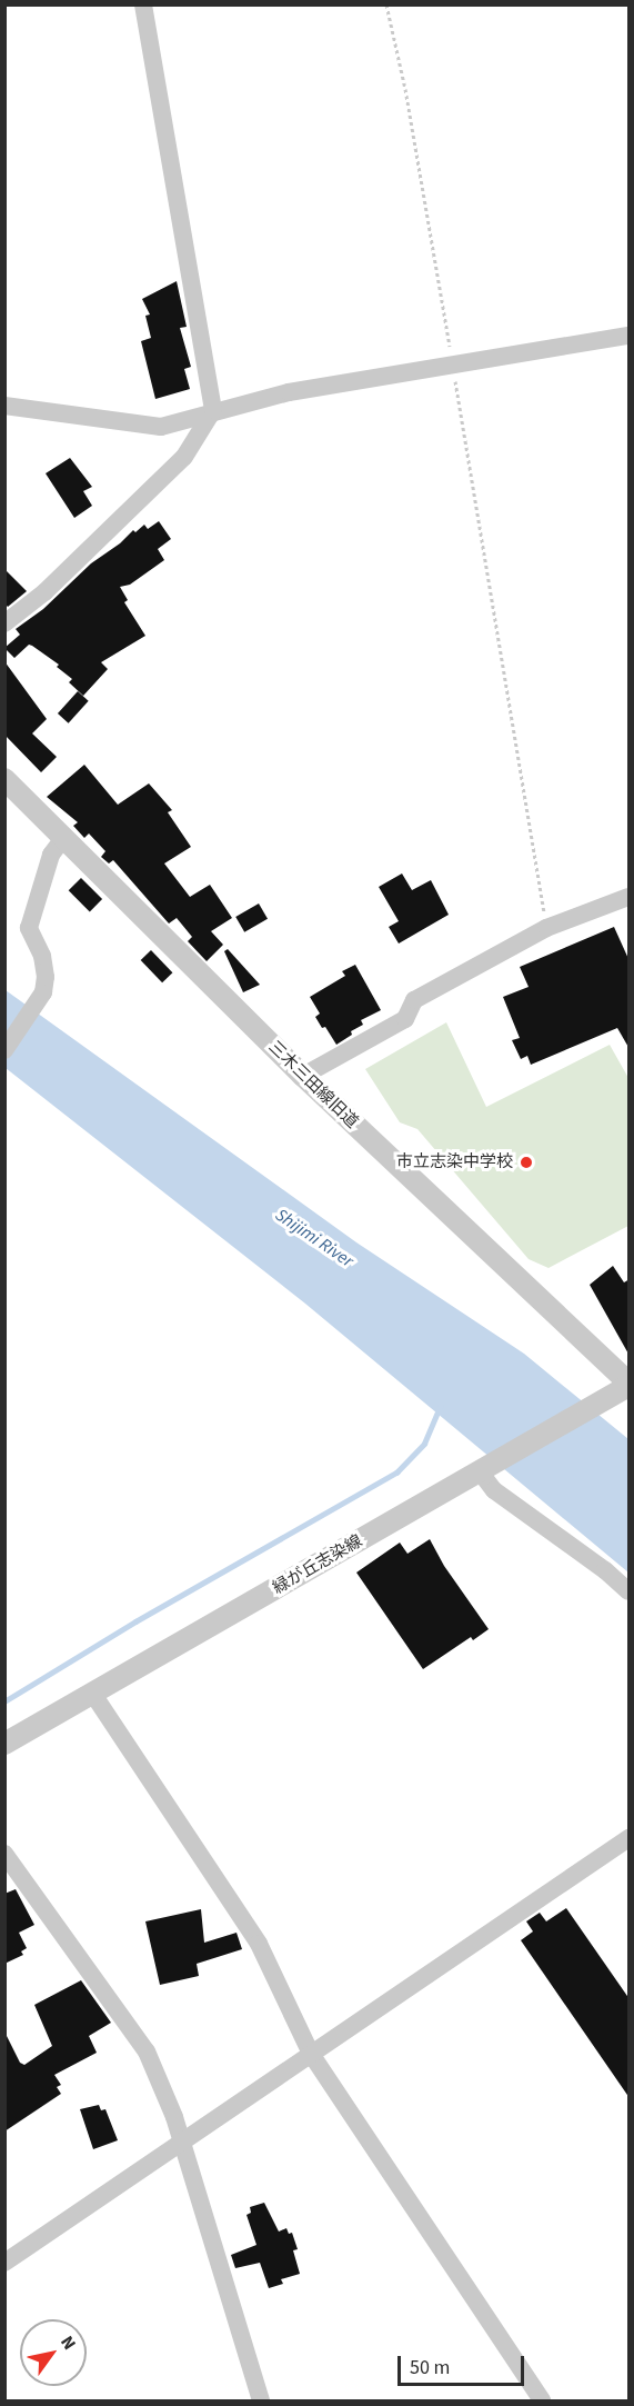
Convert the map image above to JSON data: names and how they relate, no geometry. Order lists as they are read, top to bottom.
{
  "streets": {
    "street": ["三木三田線旧道", "緑が丘志染線"]
  },
  "crossings": [
    ["三木三田線旧道", "緑が丘志染線"]
  ],
  "water": ["Shijimi River"],
  "places": ["市立志染中学校"],
  "scale_bar": "50 m",
  "north": "top right"
}
